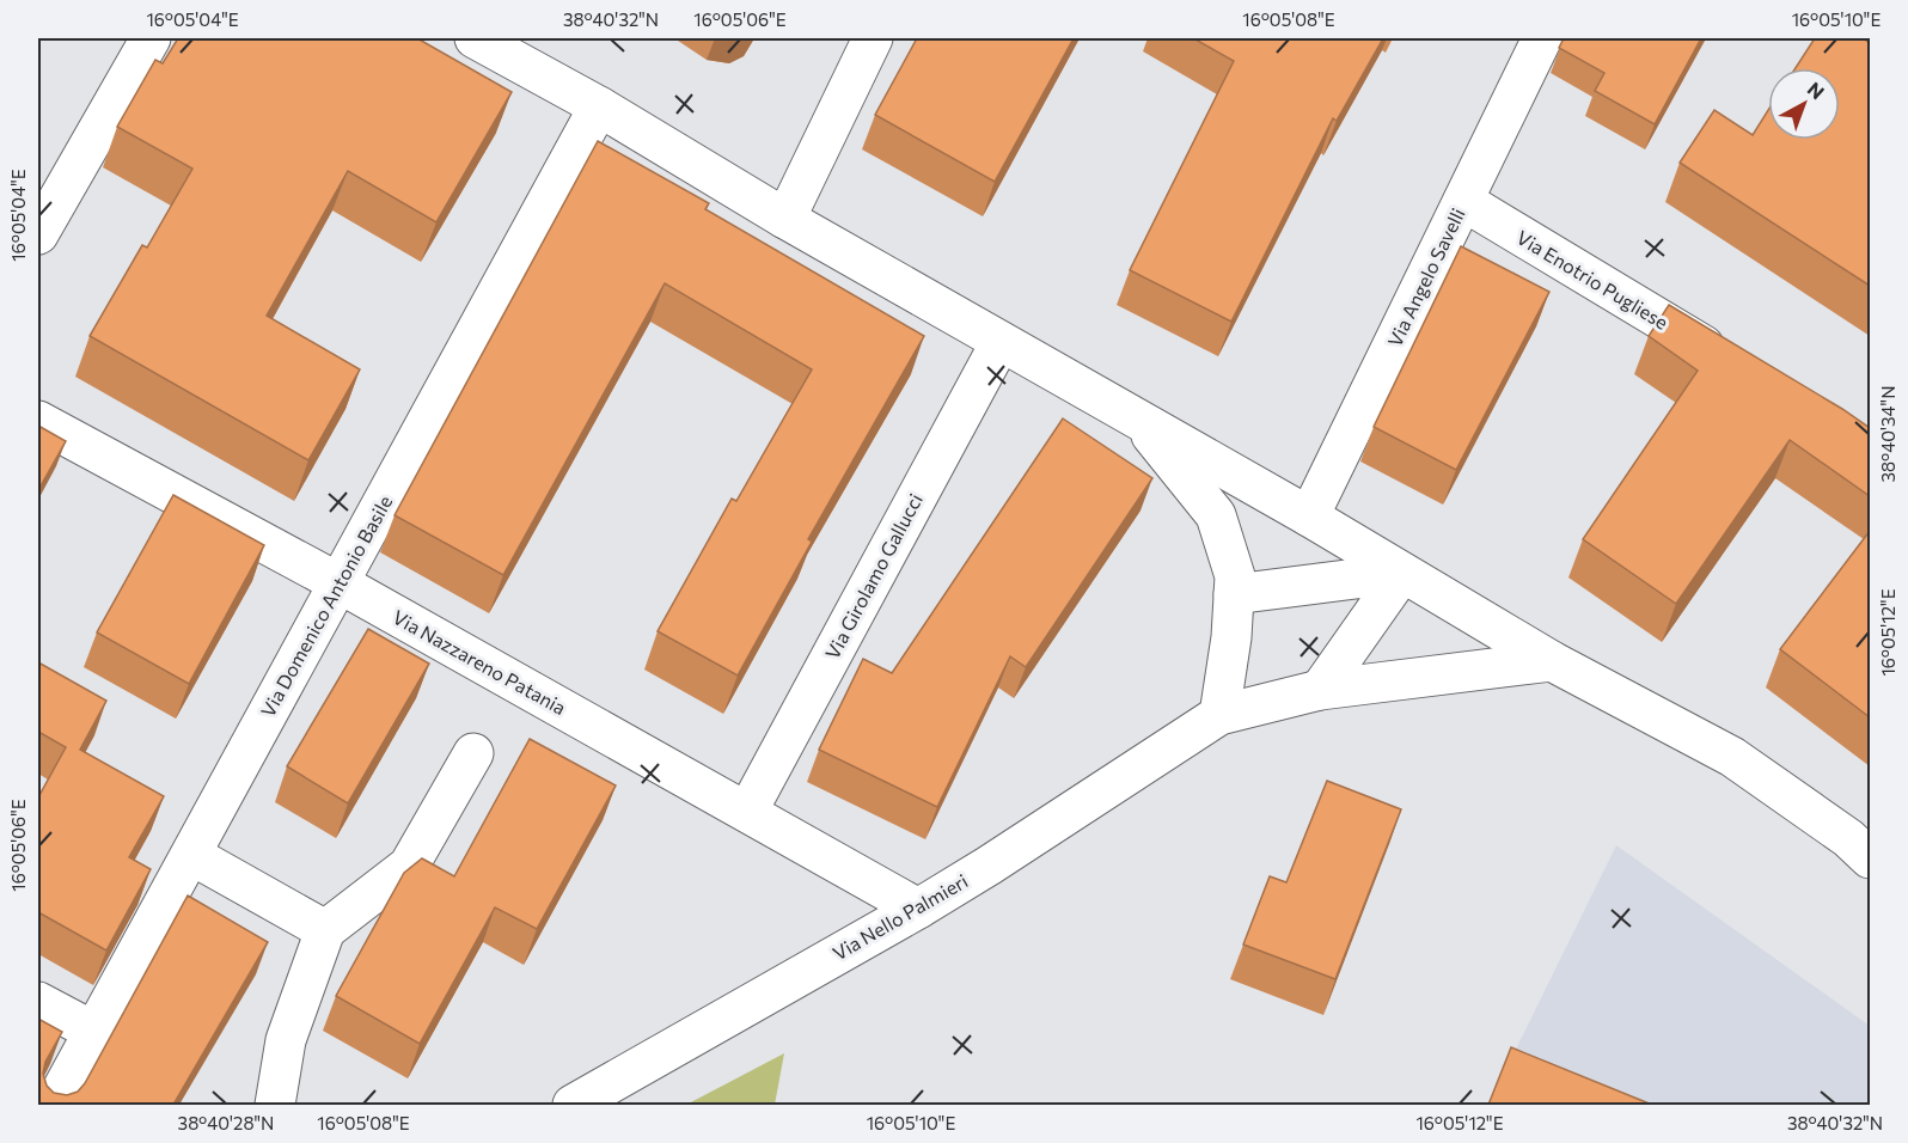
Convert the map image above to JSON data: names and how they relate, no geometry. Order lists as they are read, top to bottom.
{
  "streets": {
    "street": [
      "Via Angelo Savelli",
      "Via Enotrio Pugliese",
      "Via Girolamo Gallucci",
      "Via Domenico Antonio Basile",
      "Via Nazzareno Patania",
      "Via Nello Palmieri"
    ]
  },
  "crossings": [
    ["Via Angelo Savelli", "Via Enotrio Pugliese"],
    ["Via Girolamo Gallucci", "Via Nazzareno Patania"],
    ["Via Domenico Antonio Basile", "Via Nazzareno Patania"],
    ["Via Nazzareno Patania", "Via Nello Palmieri"]
  ],
  "north": "top right",
  "coordinates": [
    "16°05'04\"E",
    "38°40'32\"N",
    "16°05'06\"E",
    "16°05'08\"E",
    "16°05'10\"E",
    "38°40'34\"N",
    "16°05'12\"E",
    "38°40'28\"N"
  ]
}
